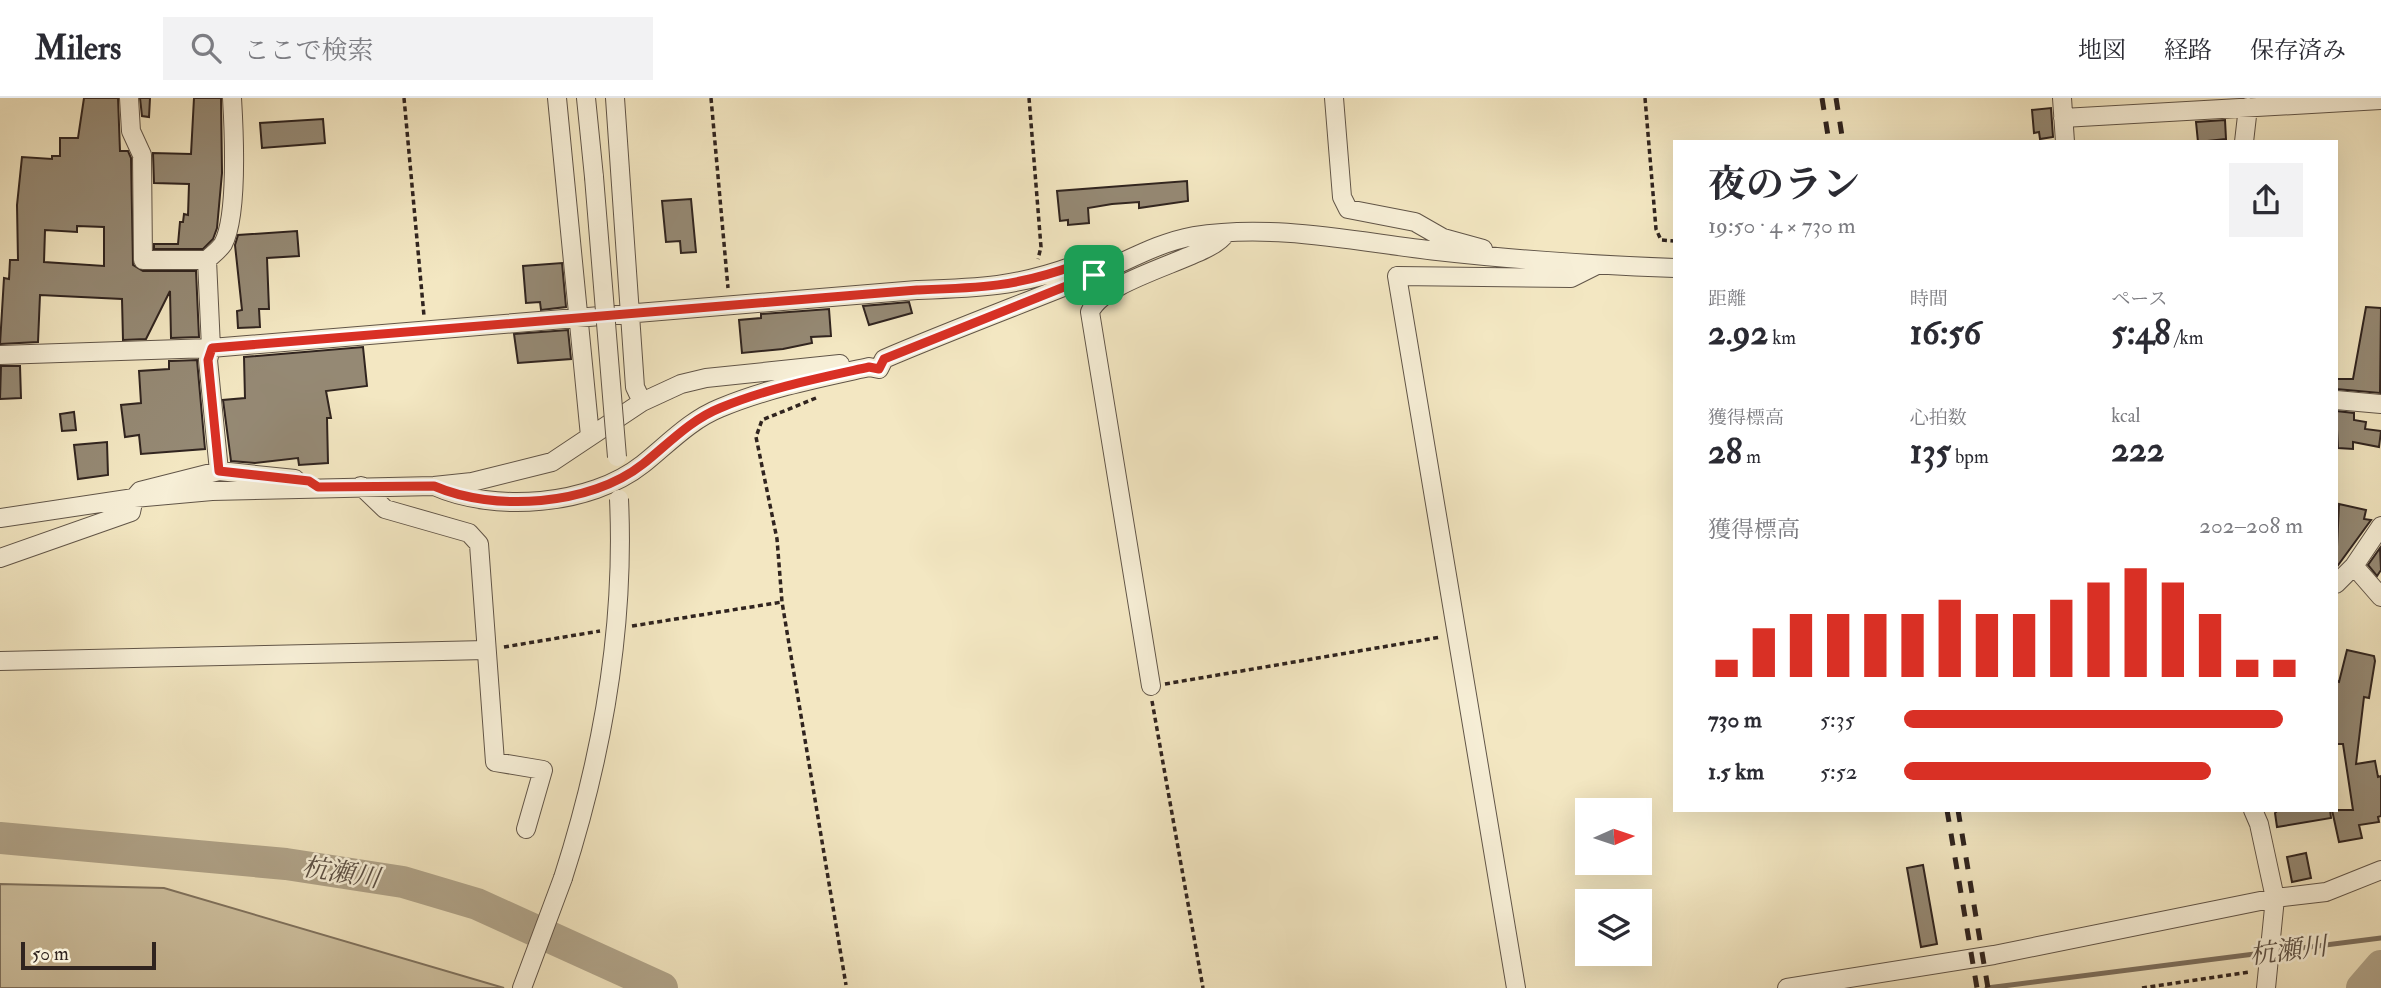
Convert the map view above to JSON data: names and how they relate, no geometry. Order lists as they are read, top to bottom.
{
  "water": ["杭瀬川"],
  "scale_bar": "50 m",
  "north": "right",
  "page": {
    "header": "Milers",
    "search": "ここで検索",
    "nav": ["地図", "経路", "保存済み"],
    "heading": ["夜のラン", "19:50 · 4 × 730 m"],
    "stats": [
      ["距離", "2.92 km"],
      ["時間", "16:56"],
      ["ペース", "5:48 /km"],
      ["獲得標高", "28 m"],
      ["心拍数", "135 bpm"],
      ["kcal", "222"]
    ],
    "chart": ["獲得標高", "202–208 m"],
    "list": [
      {
        "name": "730 m",
        "note": "5:35"
      },
      {
        "name": "1.5 km",
        "note": "5:52"
      }
    ],
    "scale": "50 m"
  }
}
